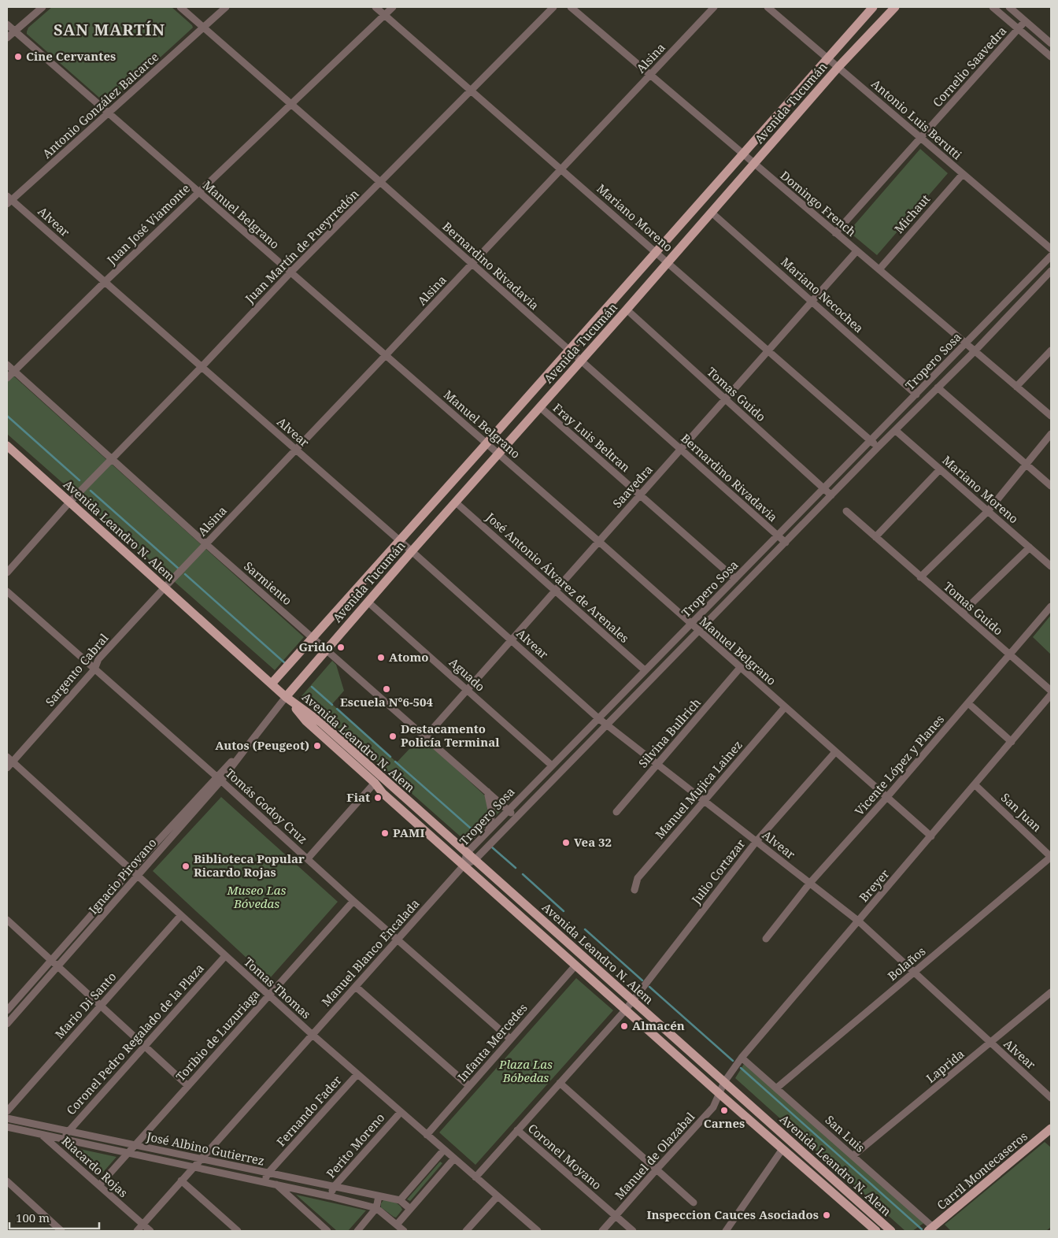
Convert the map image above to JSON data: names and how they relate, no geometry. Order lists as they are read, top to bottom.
{
  "streets": {
    "main road": ["Avenida Tucumán", "Avenida Leandro N. Alem", "Carril Montecaseros"],
    "street": [
      "Alsina",
      "Cornelio Saavedra",
      "Antonio González Balcarce",
      "Antonio Luis Berutti",
      "Domingo French",
      "Michaut",
      "Manuel Belgrano",
      "Mariano Moreno",
      "Alvear",
      "Juan José Viamonte",
      "Juan Martín de Pueyrredón",
      "Bernardino Rivadavia",
      "Mariano Necochea",
      "Tropero Sosa",
      "Tomas Guido",
      "Fray Luis Beltran",
      "Saavedra",
      "José Antonio Álvarez de Arenales",
      "Sarmiento",
      "Sargento Cabral",
      "Aguado",
      "Silvina Bullrich",
      "Vicente López y Planes",
      "Manuel Mujica Lainez",
      "Tomás Godoy Cruz",
      "San Juan",
      "Julio Cortazar",
      "Ignacio Pirovano",
      "Breyer",
      "Manuel Blanco Encalada",
      "Bolaños",
      "Tomas Thomas",
      "Mario Di Santo",
      "Toribio de Luzuriaga",
      "Coronel Pedro Regalado de la Plaza",
      "Infanta Mercedes",
      "Laprida",
      "Fernando Fader",
      "San Luis",
      "Perito Moreno",
      "José Albino Gutierrez",
      "Manuel de Olazabal",
      "Coronel Moyano",
      "Riacardo Rojas"
    ]
  },
  "crossings": [
    ["Alsina", "Domingo French"],
    ["Alsina", "Manuel Belgrano"],
    ["Alsina", "Mariano Moreno"],
    ["Alsina", "Alvear"],
    ["Alsina", "Bernardino Rivadavia"],
    ["Alsina", "Avenida Leandro N. Alem"],
    ["Alsina", "Sarmiento"],
    ["Alsina", "Sargento Cabral"],
    ["Cornelio Saavedra", "Antonio Luis Berutti"],
    ["Cornelio Saavedra", "Domingo French"],
    ["Avenida Tucumán", "Antonio Luis Berutti"],
    ["Avenida Tucumán", "Domingo French"],
    ["Avenida Tucumán", "Manuel Belgrano"],
    ["Avenida Tucumán", "Mariano Moreno"],
    ["Avenida Tucumán", "Alvear"],
    ["Avenida Tucumán", "Bernardino Rivadavia"],
    ["Avenida Tucumán", "Mariano Necochea"],
    ["Avenida Tucumán", "Tomas Guido"],
    ["Avenida Tucumán", "Fray Luis Beltran"],
    ["Avenida Tucumán", "Avenida Leandro N. Alem"],
    ["Avenida Tucumán", "José Antonio Álvarez de Arenales"],
    ["Avenida Tucumán", "Sarmiento"],
    ["Avenida Tucumán", "Aguado"],
    ["Avenida Tucumán", "Ignacio Pirovano"],
    ["Antonio González Balcarce", "Manuel Belgrano"],
    ["Antonio González Balcarce", "Alvear"],
    ["Antonio González Balcarce", "Bernardino Rivadavia"],
    ["Antonio Luis Berutti", "Michaut"],
    ["Domingo French", "Michaut"],
    ["Domingo French", "Tropero Sosa"],
    ["Domingo French", "Saavedra"],
    ["Manuel Belgrano", "Juan José Viamonte"],
    ["Manuel Belgrano", "Juan Martín de Pueyrredón"],
    ["Manuel Belgrano", "Tropero Sosa"],
    ["Manuel Belgrano", "Saavedra"],
    ["Manuel Belgrano", "Silvina Bullrich"],
    ["Manuel Belgrano", "Vicente López y Planes"],
    ["Manuel Belgrano", "Manuel Mujica Lainez"],
    ["Manuel Belgrano", "Julio Cortazar"],
    ["Manuel Belgrano", "Breyer"],
    ["Mariano Moreno", "Juan José Viamonte"],
    ["Mariano Moreno", "Juan Martín de Pueyrredón"],
    ["Mariano Moreno", "Tropero Sosa"],
    ["Mariano Moreno", "Saavedra"],
    ["Alvear", "Juan José Viamonte"],
    ["Alvear", "Juan Martín de Pueyrredón"],
    ["Alvear", "Tropero Sosa"],
    ["Alvear", "Saavedra"],
    ["Alvear", "Silvina Bullrich"],
    ["Alvear", "Vicente López y Planes"],
    ["Alvear", "Manuel Mujica Lainez"],
    ["Alvear", "Julio Cortazar"],
    ["Alvear", "Breyer"],
    ["Alvear", "Bolaños"],
    ["Alvear", "Laprida"],
    ["Juan José Viamonte", "Bernardino Rivadavia"],
    ["Juan José Viamonte", "Sarmiento"],
    ["Juan Martín de Pueyrredón", "Bernardino Rivadavia"],
    ["Juan Martín de Pueyrredón", "Avenida Leandro N. Alem"],
    ["Juan Martín de Pueyrredón", "Sarmiento"],
    ["Bernardino Rivadavia", "Tropero Sosa"],
    ["Bernardino Rivadavia", "Saavedra"],
    ["Mariano Necochea", "Tropero Sosa"],
    ["Mariano Necochea", "Saavedra"],
    ["Tropero Sosa", "Tomas Guido"],
    ["Tropero Sosa", "Fray Luis Beltran"],
    ["Tropero Sosa", "Avenida Leandro N. Alem"],
    ["Tropero Sosa", "José Antonio Álvarez de Arenales"],
    ["Tropero Sosa", "Sarmiento"],
    ["Tropero Sosa", "Aguado"],
    ["Tropero Sosa", "Manuel Blanco Encalada"],
    ["Tomas Guido", "Saavedra"],
    ["Tomas Guido", "Vicente López y Planes"],
    ["Fray Luis Beltran", "Saavedra"],
    ["Saavedra", "José Antonio Álvarez de Arenales"],
    ["Saavedra", "Sarmiento"],
    ["Saavedra", "Aguado"],
    ["Avenida Leandro N. Alem", "Sargento Cabral"],
    ["Avenida Leandro N. Alem", "Julio Cortazar"],
    ["Avenida Leandro N. Alem", "Ignacio Pirovano"],
    ["Avenida Leandro N. Alem", "Breyer"],
    ["Avenida Leandro N. Alem", "Manuel Blanco Encalada"],
    ["Avenida Leandro N. Alem", "Infanta Mercedes"],
    ["Avenida Leandro N. Alem", "Manuel de Olazabal"],
    ["Sargento Cabral", "Tomás Godoy Cruz"],
    ["Sargento Cabral", "Tomas Thomas"],
    ["Tomás Godoy Cruz", "Ignacio Pirovano"],
    ["Tomás Godoy Cruz", "Manuel Blanco Encalada"],
    ["Tomás Godoy Cruz", "Toribio de Luzuriaga"],
    ["Tomás Godoy Cruz", "Infanta Mercedes"],
    ["San Juan", "Breyer"],
    ["San Juan", "Bolaños"],
    ["Julio Cortazar", "Tomas Thomas"],
    ["Julio Cortazar", "Coronel Moyano"],
    ["Ignacio Pirovano", "Tomas Thomas"],
    ["Breyer", "San Luis"],
    ["Breyer", "Manuel de Olazabal"],
    ["Manuel Blanco Encalada", "Tomas Thomas"],
    ["Manuel Blanco Encalada", "José Albino Gutierrez"],
    ["Manuel Blanco Encalada", "Riacardo Rojas"],
    ["Bolaños", "San Luis"],
    ["Tomas Thomas", "Mario Di Santo"],
    ["Tomas Thomas", "Toribio de Luzuriaga"],
    ["Tomas Thomas", "Coronel Pedro Regalado de la Plaza"],
    ["Tomas Thomas", "Infanta Mercedes"],
    ["Tomas Thomas", "Fernando Fader"],
    ["Tomas Thomas", "Perito Moreno"],
    ["Toribio de Luzuriaga", "José Albino Gutierrez"],
    ["Toribio de Luzuriaga", "Riacardo Rojas"],
    ["Coronel Pedro Regalado de la Plaza", "José Albino Gutierrez"],
    ["Laprida", "San Luis"],
    ["Fernando Fader", "José Albino Gutierrez"],
    ["San Luis", "Carril Montecaseros"],
    ["Perito Moreno", "José Albino Gutierrez"],
    ["José Albino Gutierrez", "Riacardo Rojas"],
    ["Manuel de Olazabal", "Coronel Moyano"]
  ],
  "districts": ["SAN MARTÍN"],
  "parks": ["Museo Las Bóvedas", "Plaza Las Bóbedas"],
  "places": [
    "Cine Cervantes",
    "Grido",
    "Atomo",
    "Escuela N°6-504",
    "Destacamento Policía Terminal",
    "Autos (Peugeot)",
    "Fiat",
    "PAMI",
    "Vea 32",
    "Biblioteca Popular Ricardo Rojas",
    "Almacén",
    "Carnes",
    "Inspeccion Cauces Asociados"
  ],
  "scale_bar": "100 m"
}
